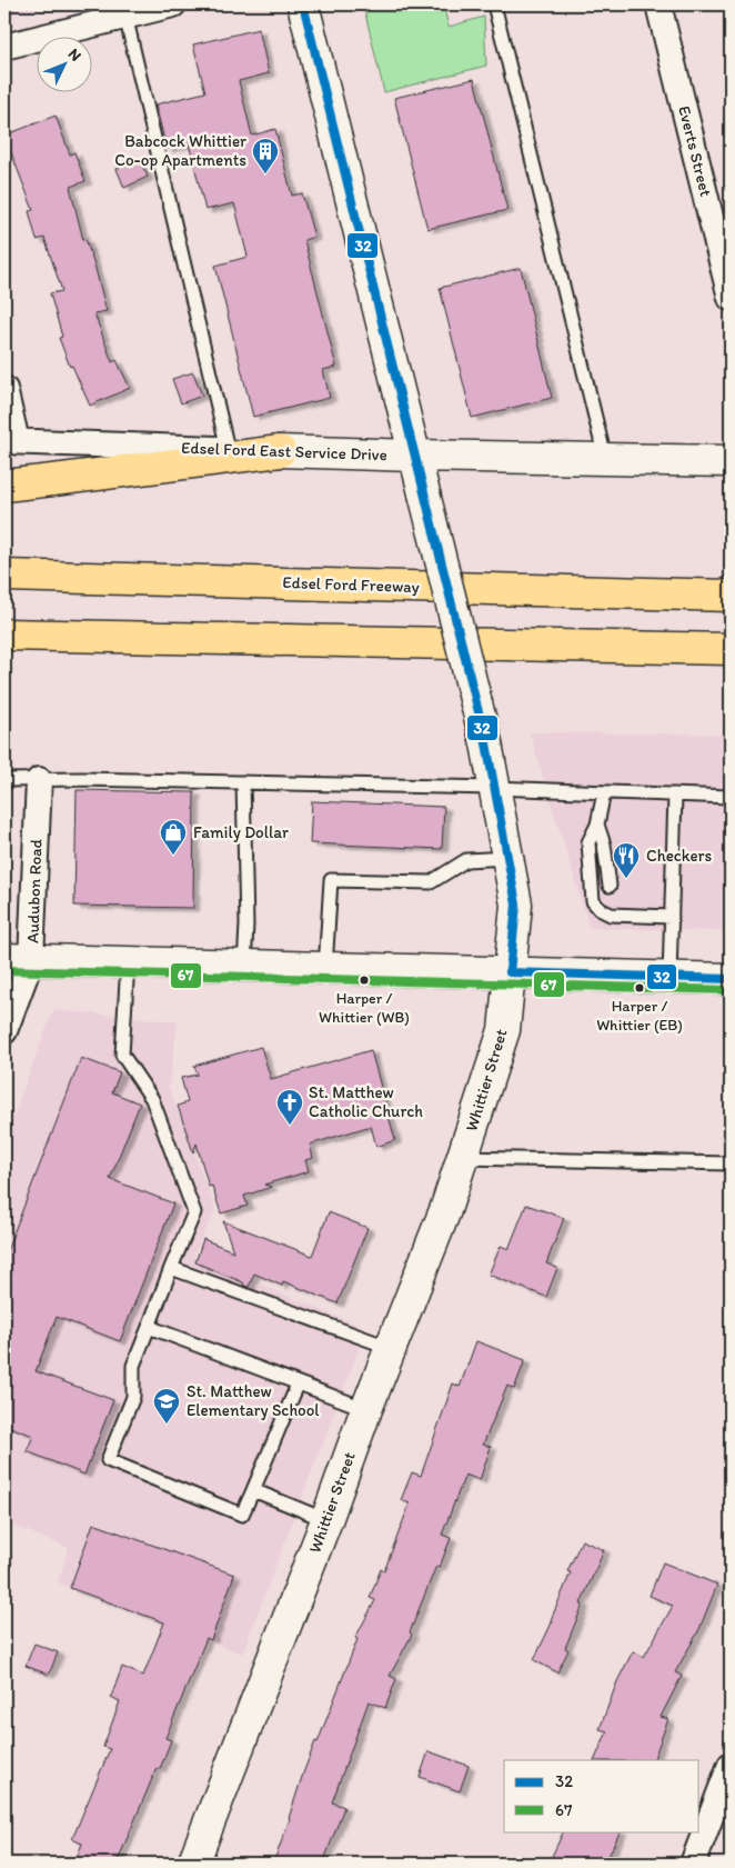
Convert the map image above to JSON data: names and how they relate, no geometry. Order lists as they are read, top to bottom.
{
  "streets": {
    "highway": ["Edsel Ford Freeway"],
    "street": [
      "Everts Street",
      "Edsel Ford East Service Drive",
      "Audubon Road",
      "Whittier Street"
    ]
  },
  "crossings": [
    ["Edsel Ford East Service Drive", "Whittier Street"]
  ],
  "places": {
    "building": ["Babcock Whittier Co-op Apartments"],
    "shop": ["Family Dollar"],
    "restaurant": ["Checkers"],
    "other": ["Harper / Whittier (WB)", "Harper / Whittier (EB)"],
    "church": ["St. Matthew Catholic Church"],
    "school or university": ["St. Matthew Elementary School"]
  },
  "lines": ["transit line 32", "transit line 67"],
  "legend": ["32", "67"],
  "north": "top right"
}
